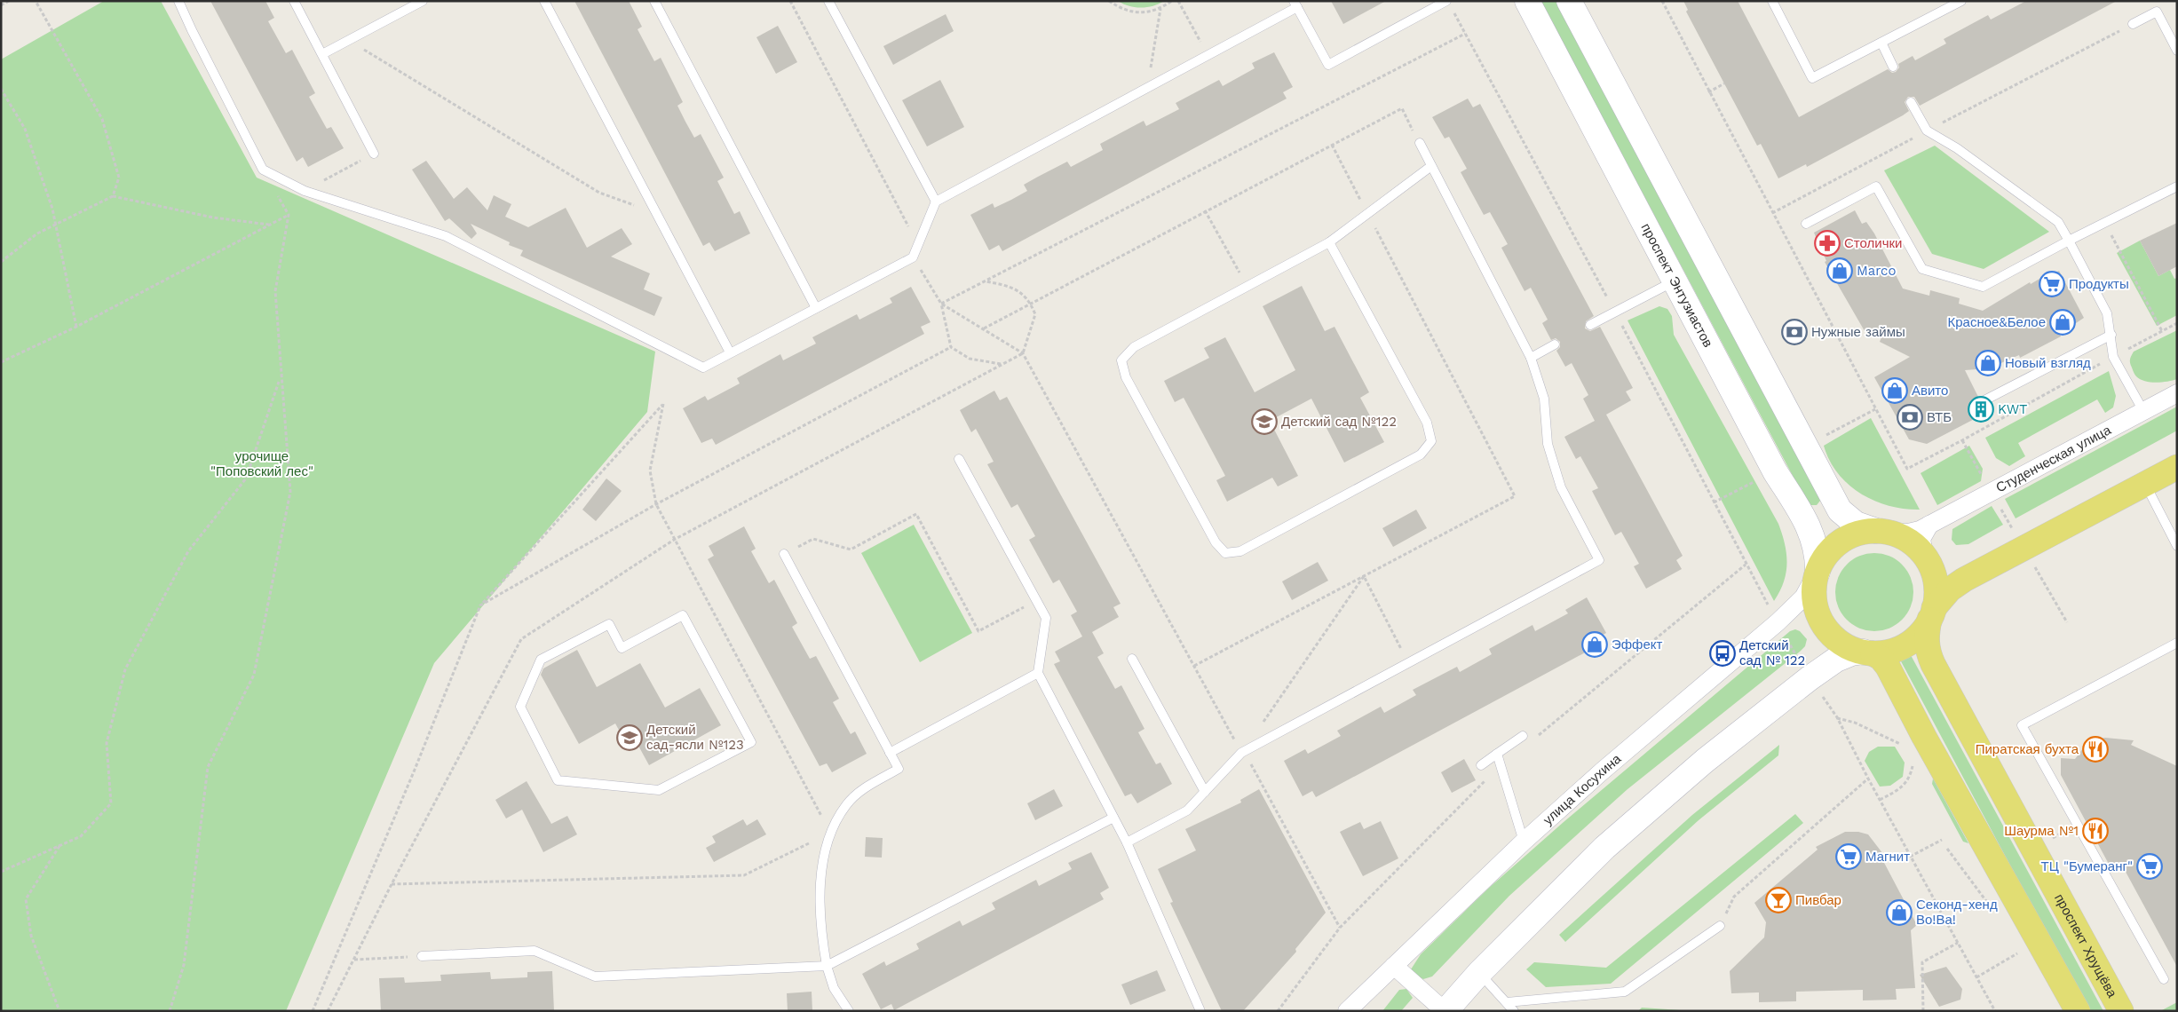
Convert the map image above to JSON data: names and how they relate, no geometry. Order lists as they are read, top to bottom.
{
  "streets": {
    "main road": ["проспект Энтузиастов", "проспект Хрущёва"],
    "street": ["Студенческая улица", "улица Косухина"]
  },
  "crossings": [
    ["проспект Энтузиастов", "Студенческая улица"],
    ["проспект Энтузиастов", "улица Косухина"],
    ["проспект Энтузиастов", "проспект Хрущёва"],
    ["Студенческая улица", "улица Косухина"],
    ["Студенческая улица", "проспект Хрущёва"],
    ["улица Косухина", "проспект Хрущёва"]
  ],
  "parks": ["урочище \"Поповский лес\""],
  "places": {
    "pharmacy": ["Столички"],
    "shop": [
      "Marco",
      "Красное&Белое",
      "Новый взгляд",
      "Авито",
      "Эффект",
      "Секонд-хенд Во!Ва!"
    ],
    "supermarket": ["Продукты", "Магнит", "ТЦ \"Бумеранг\""],
    "bank": ["Нужные займы", "ВТБ"],
    "building": ["KWT"],
    "school or university": ["Детский сад №122", "Детский сад-ясли №123"],
    "bus stop": ["Детский сад № 122"],
    "restaurant": ["Пиратская бухта", "Шаурма №1"],
    "bar": ["Пивбар"]
  }
}
